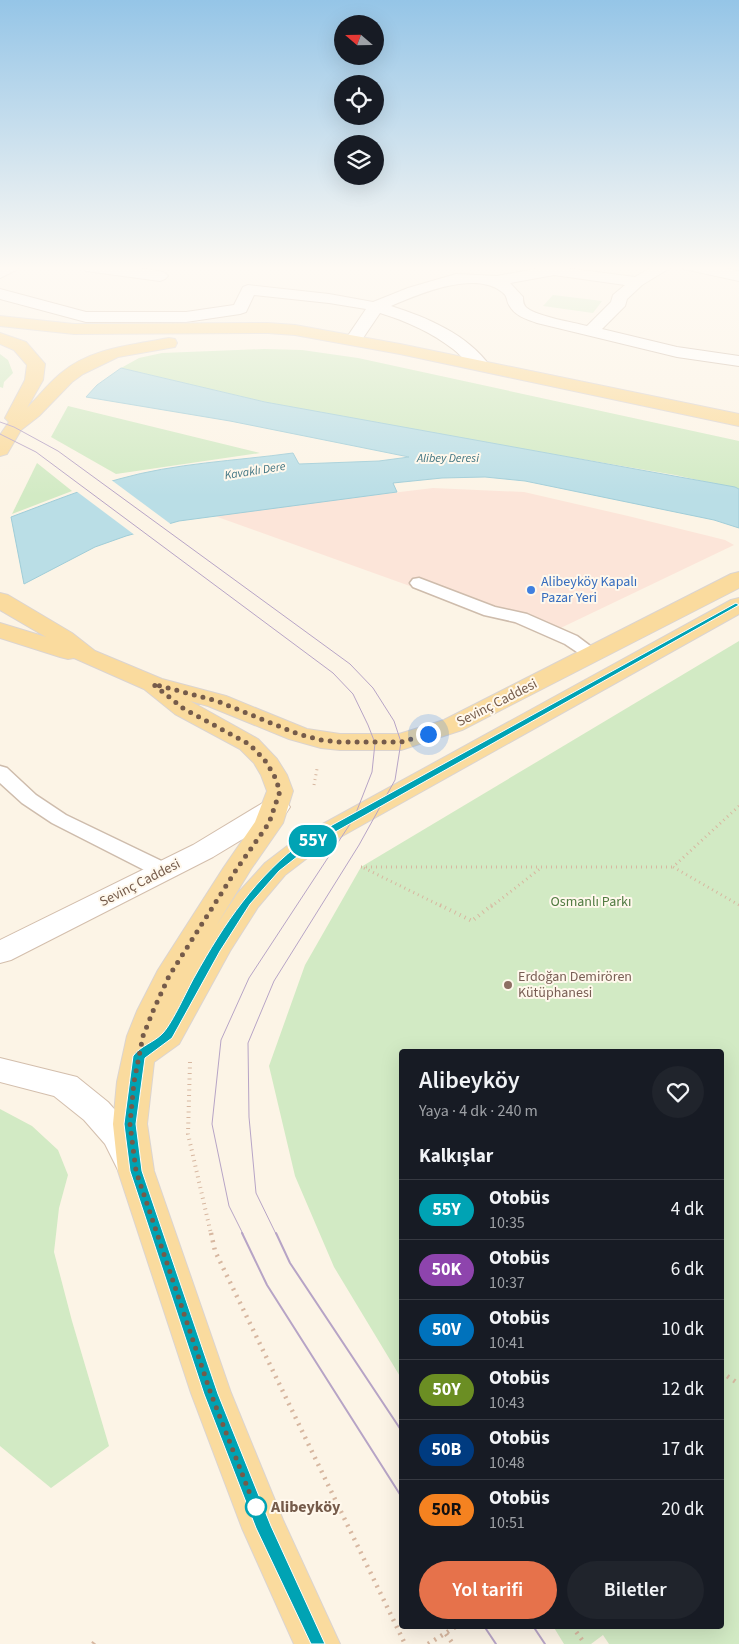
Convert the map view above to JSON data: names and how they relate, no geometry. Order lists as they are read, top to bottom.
{
  "streets": {
    "main road": ["Sevinç Caddesi"]
  },
  "water": ["Alibey Deresi", "Kavaklı Dere"],
  "parks": ["Osmanlı Parkı"],
  "places": ["Alibeyköy Kapalı Pazar Yeri", "Erdoğan Demirören Kütüphanesi", "Alibeyköy"],
  "lines": ["bus line 55Y"],
  "north": "left",
  "page": {
    "on_map": "55Y",
    "heading": [
      ["Alibeyköy", "Yaya · 4 dk · 240 m"],
      "Kalkışlar"
    ],
    "list": [
      {
        "mark": "55Y",
        "name": "Otobüs",
        "note": "10:35",
        "value": "4 dk"
      },
      {
        "mark": "50K",
        "name": "Otobüs",
        "note": "10:37",
        "value": "6 dk"
      },
      {
        "mark": "50V",
        "name": "Otobüs",
        "note": "10:41",
        "value": "10 dk"
      },
      {
        "mark": "50Y",
        "name": "Otobüs",
        "note": "10:43",
        "value": "12 dk"
      },
      {
        "mark": "50B",
        "name": "Otobüs",
        "note": "10:48",
        "value": "17 dk"
      },
      {
        "mark": "50R",
        "name": "Otobüs",
        "note": "10:51",
        "value": "20 dk"
      }
    ],
    "buttons": ["Yol tarifi", "Biletler"]
  }
}
